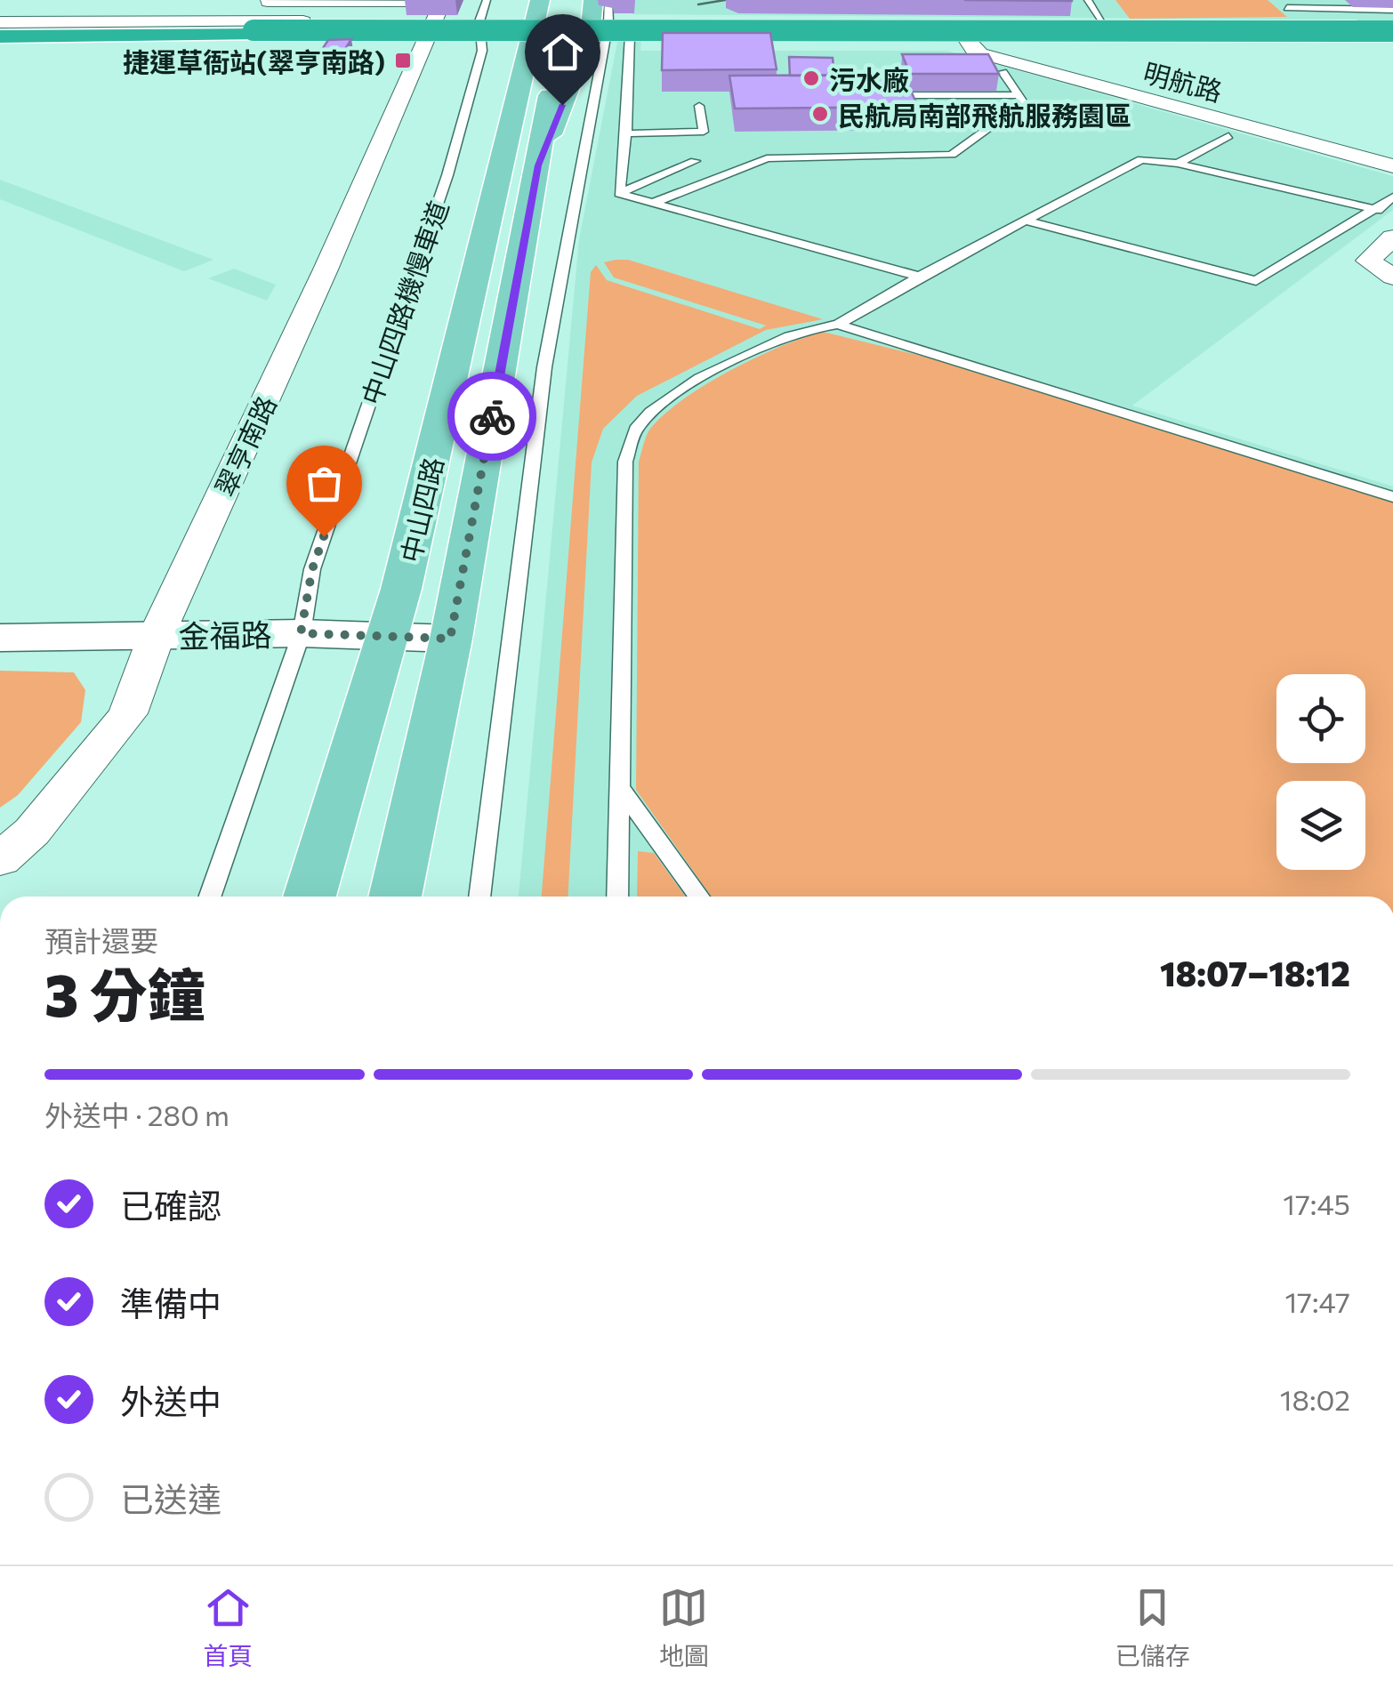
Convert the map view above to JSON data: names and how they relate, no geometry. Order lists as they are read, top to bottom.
{
  "streets": {
    "main road": ["中山四路"],
    "street": ["明航路", "翠亨南路", "金福路"],
    "lane": ["中山四路機慢車道"]
  },
  "crossings": [
    ["中山四路機慢車道", "中山四路"],
    ["中山四路機慢車道", "金福路"],
    ["翠亨南路", "金福路"],
    ["中山四路", "金福路"]
  ],
  "places": {
    "transit": ["捷運草衙站(翠亨南路)"],
    "other": ["污水廠", "民航局南部飛航服務園區"]
  },
  "page": {
    "heading": ["3 分鐘", "預計還要", "18:07–18:12"],
    "bar": "外送中 · 280 m",
    "list": [
      ["已確認", "17:45"],
      ["準備中", "17:47"],
      ["外送中", "18:02"],
      "已送達"
    ],
    "tabs": ["首頁", "地圖", "已儲存"]
  }
}
